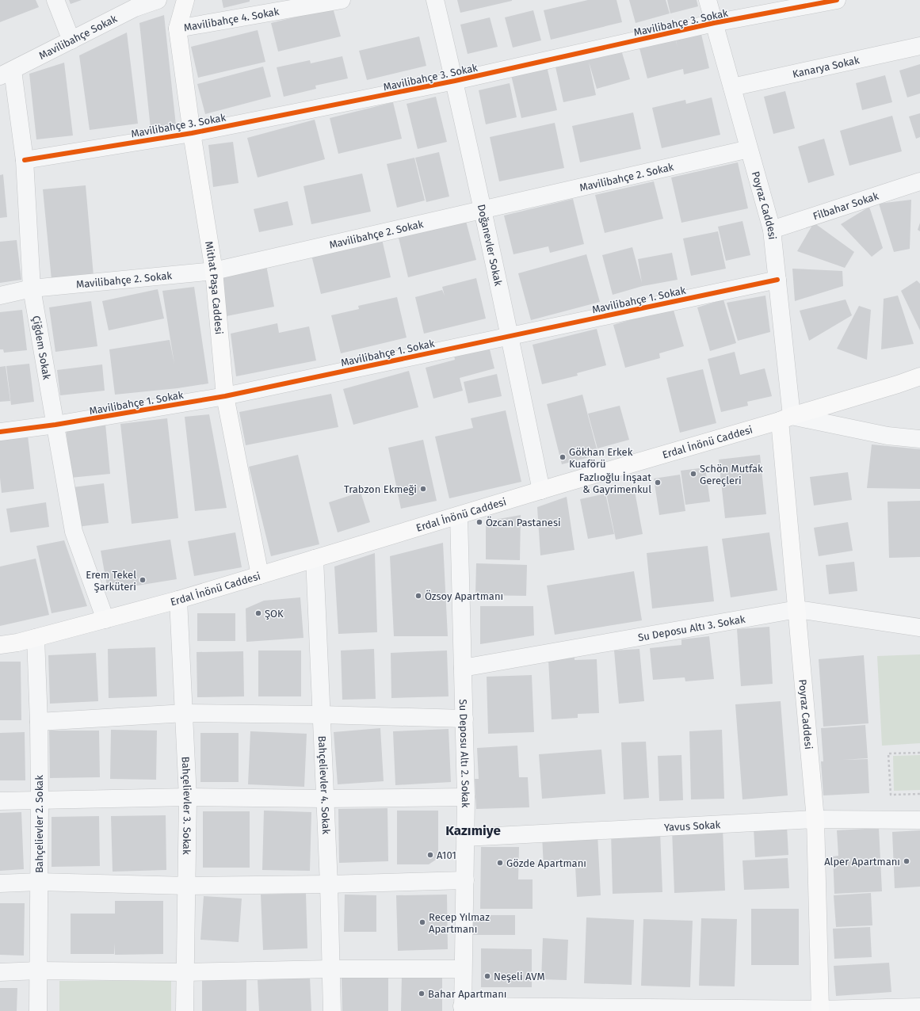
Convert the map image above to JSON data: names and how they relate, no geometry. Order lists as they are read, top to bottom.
{
  "streets": {
    "street": [
      "Mavilibahçe 4. Sokak",
      "Mavilibahçe 3. Sokak",
      "Mavilibahçe Sokak",
      "Kanarya Sokak",
      "Mavilibahçe 2. Sokak",
      "Poyraz Caddesi",
      "Filbahar Sokak",
      "Doğanevler Sokak",
      "Mithat Paşa Caddesi",
      "Mavilibahçe 1. Sokak",
      "Çiğdem Sokak",
      "Erdal İnönü Caddesi",
      "Su Deposu Altı 3. Sokak",
      "Su Deposu Altı 2. Sokak",
      "Bahçelievler 4. Sokak",
      "Bahçelievler 3. Sokak",
      "Bahçelievler 2. Sokak",
      "Yavus Sokak"
    ]
  },
  "crossings": [
    ["Mavilibahçe 4. Sokak", "Mithat Paşa Caddesi"],
    ["Mavilibahçe 3. Sokak", "Poyraz Caddesi"],
    ["Mavilibahçe 3. Sokak", "Doğanevler Sokak"],
    ["Mavilibahçe 3. Sokak", "Mithat Paşa Caddesi"],
    ["Mavilibahçe 3. Sokak", "Çiğdem Sokak"],
    ["Mavilibahçe Sokak", "Çiğdem Sokak"],
    ["Kanarya Sokak", "Poyraz Caddesi"],
    ["Mavilibahçe 2. Sokak", "Poyraz Caddesi"],
    ["Mavilibahçe 2. Sokak", "Doğanevler Sokak"],
    ["Mavilibahçe 2. Sokak", "Mithat Paşa Caddesi"],
    ["Mavilibahçe 2. Sokak", "Çiğdem Sokak"],
    ["Poyraz Caddesi", "Filbahar Sokak"],
    ["Poyraz Caddesi", "Mavilibahçe 1. Sokak"],
    ["Poyraz Caddesi", "Erdal İnönü Caddesi"],
    ["Poyraz Caddesi", "Su Deposu Altı 3. Sokak"],
    ["Poyraz Caddesi", "Yavus Sokak"],
    ["Doğanevler Sokak", "Mavilibahçe 1. Sokak"],
    ["Doğanevler Sokak", "Erdal İnönü Caddesi"],
    ["Mithat Paşa Caddesi", "Mavilibahçe 1. Sokak"],
    ["Mithat Paşa Caddesi", "Erdal İnönü Caddesi"],
    ["Mavilibahçe 1. Sokak", "Çiğdem Sokak"],
    ["Çiğdem Sokak", "Erdal İnönü Caddesi"],
    ["Erdal İnönü Caddesi", "Su Deposu Altı 2. Sokak"],
    ["Erdal İnönü Caddesi", "Bahçelievler 4. Sokak"],
    ["Erdal İnönü Caddesi", "Bahçelievler 3. Sokak"],
    ["Erdal İnönü Caddesi", "Bahçelievler 2. Sokak"],
    ["Su Deposu Altı 3. Sokak", "Su Deposu Altı 2. Sokak"],
    ["Su Deposu Altı 2. Sokak", "Yavus Sokak"]
  ],
  "districts": ["Kazımiye"],
  "places": [
    "Gökhan Erkek Kuaförü",
    "Schön Mutfak Gereçleri",
    "Fazlıoğlu İnşaat & Gayrimenkul",
    "Trabzon Ekmeği",
    "Özcan Pastanesi",
    "Erem Tekel Şarküteri",
    "Özsoy Apartmanı",
    "ŞOK",
    "A101",
    "Alper Apartmanı",
    "Gözde Apartmanı",
    "Recep Yılmaz Apartmanı",
    "Neşeli AVM",
    "Bahar Apartmanı"
  ]
}
